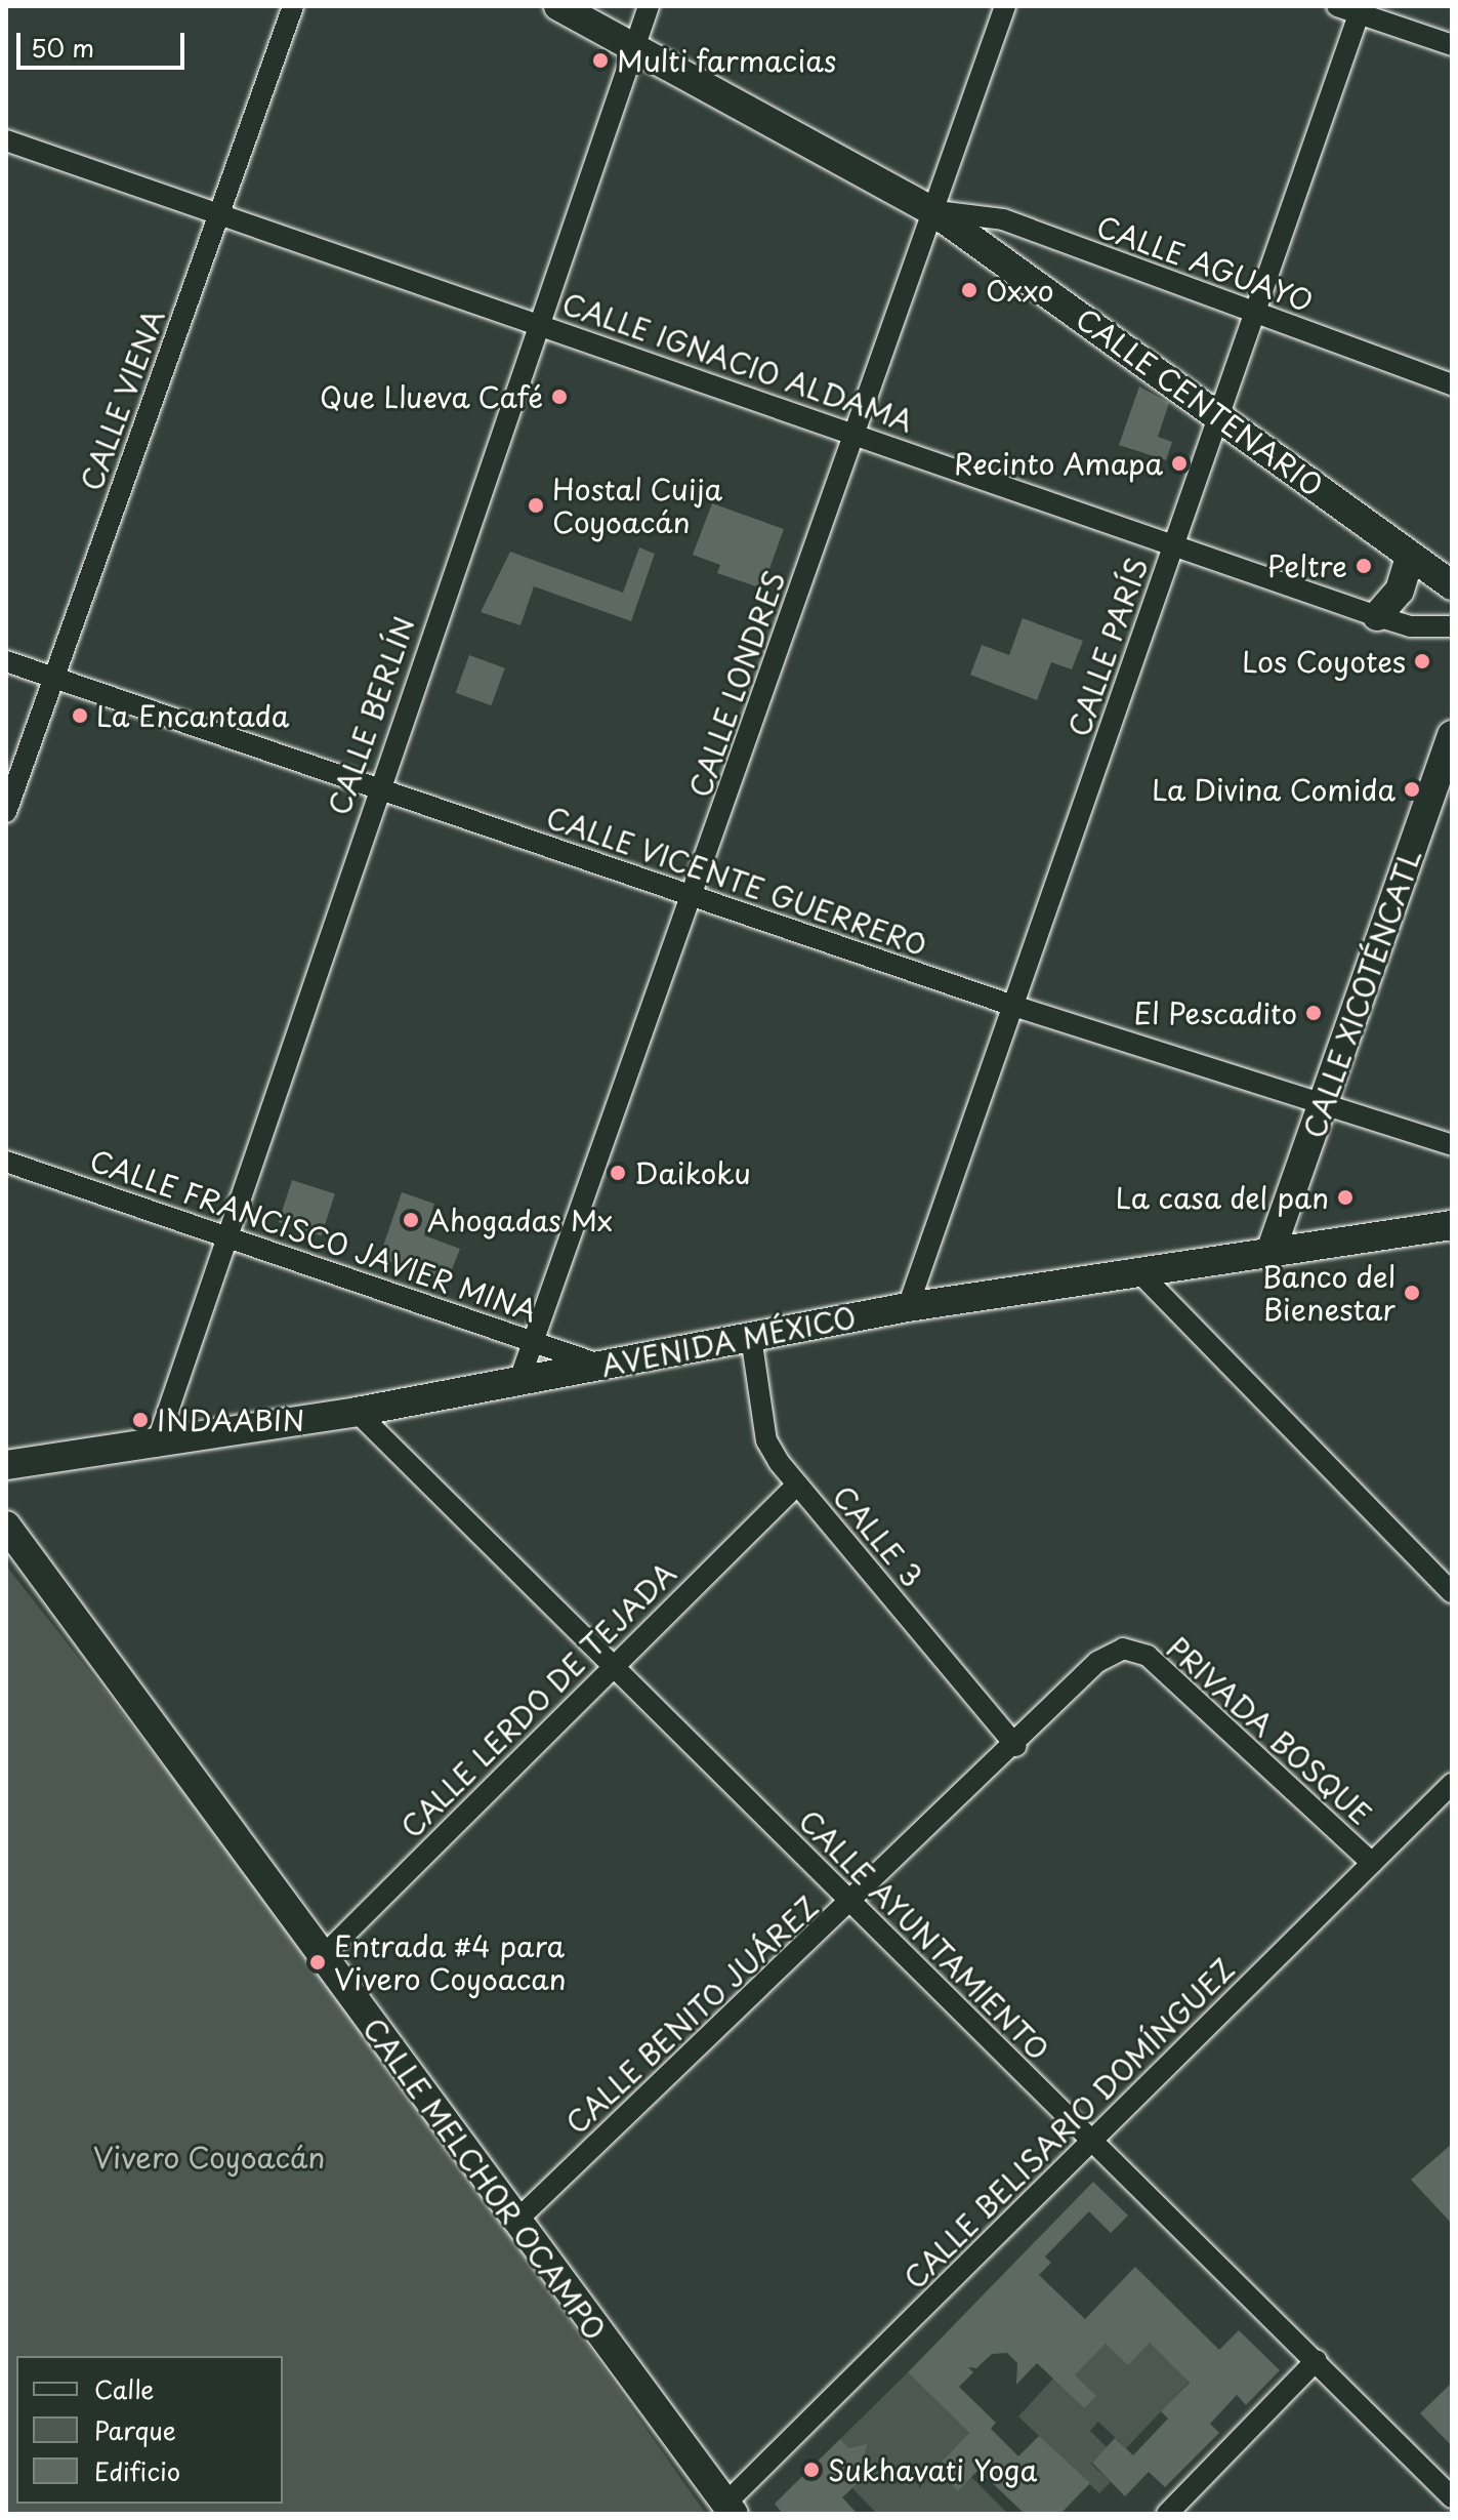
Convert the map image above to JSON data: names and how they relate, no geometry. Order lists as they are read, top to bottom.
{
  "streets": {
    "street": [
      "CALLE AGUAYO",
      "CALLE IGNACIO ALDAMA",
      "CALLE VIENA",
      "CALLE CENTENARIO",
      "CALLE PARÍS",
      "CALLE LONDRES",
      "CALLE BERLÍN",
      "CALLE VICENTE GUERRERO",
      "CALLE XICOTÉNCATL",
      "CALLE FRANCISCO JAVIER MINA",
      "AVENIDA MÉXICO",
      "CALLE 3",
      "CALLE LERDO DE TEJADA",
      "PRIVADA BOSQUE",
      "CALLE AYUNTAMIENTO",
      "CALLE BENITO JUÁREZ",
      "CALLE BELISARIO DOMÍNGUEZ",
      "CALLE MELCHOR OCAMPO"
    ]
  },
  "crossings": [
    ["CALLE AGUAYO", "CALLE CENTENARIO"],
    ["CALLE AGUAYO", "CALLE PARÍS"],
    ["CALLE AGUAYO", "CALLE LONDRES"],
    ["CALLE IGNACIO ALDAMA", "CALLE VIENA"],
    ["CALLE IGNACIO ALDAMA", "CALLE PARÍS"],
    ["CALLE IGNACIO ALDAMA", "CALLE LONDRES"],
    ["CALLE IGNACIO ALDAMA", "CALLE BERLÍN"],
    ["CALLE VIENA", "CALLE VICENTE GUERRERO"],
    ["CALLE CENTENARIO", "CALLE PARÍS"],
    ["CALLE CENTENARIO", "CALLE LONDRES"],
    ["CALLE CENTENARIO", "CALLE BERLÍN"],
    ["CALLE PARÍS", "CALLE VICENTE GUERRERO"],
    ["CALLE PARÍS", "AVENIDA MÉXICO"],
    ["CALLE LONDRES", "CALLE VICENTE GUERRERO"],
    ["CALLE LONDRES", "CALLE FRANCISCO JAVIER MINA"],
    ["CALLE LONDRES", "AVENIDA MÉXICO"],
    ["CALLE BERLÍN", "CALLE VICENTE GUERRERO"],
    ["CALLE BERLÍN", "CALLE FRANCISCO JAVIER MINA"],
    ["CALLE BERLÍN", "AVENIDA MÉXICO"],
    ["CALLE VICENTE GUERRERO", "CALLE XICOTÉNCATL"],
    ["CALLE XICOTÉNCATL", "AVENIDA MÉXICO"],
    ["CALLE FRANCISCO JAVIER MINA", "AVENIDA MÉXICO"],
    ["AVENIDA MÉXICO", "CALLE 3"],
    ["AVENIDA MÉXICO", "CALLE AYUNTAMIENTO"],
    ["CALLE 3", "CALLE LERDO DE TEJADA"],
    ["CALLE 3", "CALLE BENITO JUÁREZ"],
    ["CALLE LERDO DE TEJADA", "CALLE AYUNTAMIENTO"],
    ["CALLE LERDO DE TEJADA", "CALLE MELCHOR OCAMPO"],
    ["PRIVADA BOSQUE", "CALLE BENITO JUÁREZ"],
    ["PRIVADA BOSQUE", "CALLE BELISARIO DOMÍNGUEZ"],
    ["CALLE AYUNTAMIENTO", "CALLE BENITO JUÁREZ"],
    ["CALLE AYUNTAMIENTO", "CALLE BELISARIO DOMÍNGUEZ"],
    ["CALLE BENITO JUÁREZ", "CALLE MELCHOR OCAMPO"],
    ["CALLE BELISARIO DOMÍNGUEZ", "CALLE MELCHOR OCAMPO"]
  ],
  "parks": ["Vivero Coyoacán"],
  "places": [
    "Multi farmacias",
    "Oxxo",
    "Que Llueva Café",
    "Recinto Amapa",
    "Hostal Cuija Coyoacán",
    "Peltre",
    "Los Coyotes",
    "La Encantada",
    "La Divina Comida",
    "El Pescadito",
    "Daikoku",
    "La casa del pan",
    "Ahogadas Mx",
    "Banco del Bienestar",
    "INDAABIN",
    "Entrada #4 para Vivero Coyoacan",
    "Sukhavati Yoga"
  ],
  "legend": ["Calle", "Parque", "Edificio"],
  "scale_bar": "50 m"
}
